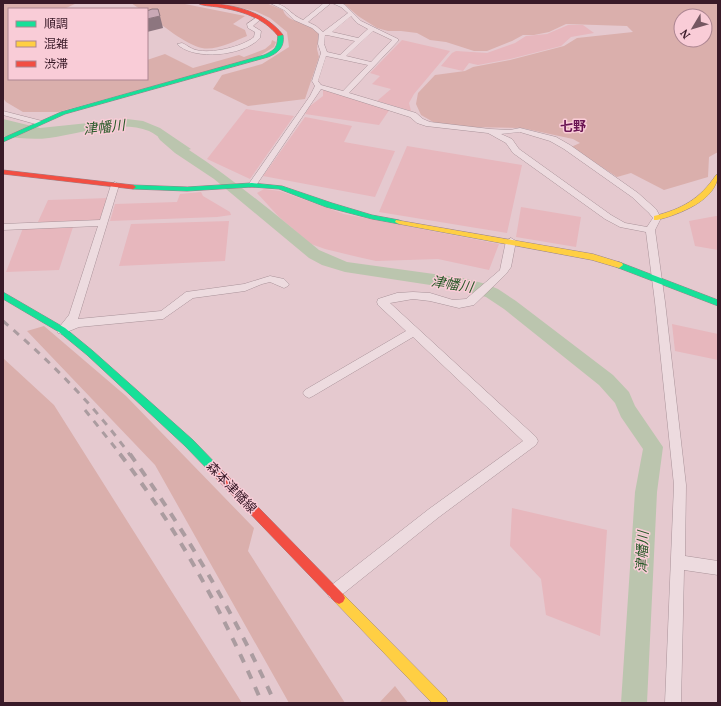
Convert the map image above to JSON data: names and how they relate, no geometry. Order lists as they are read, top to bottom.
{
  "streets": {
    "street": ["森本津幡線"]
  },
  "districts": ["七野"],
  "water": ["津幡川"],
  "legend": ["順調", "混雑", "渋滞"],
  "north": "bottom left"
}
